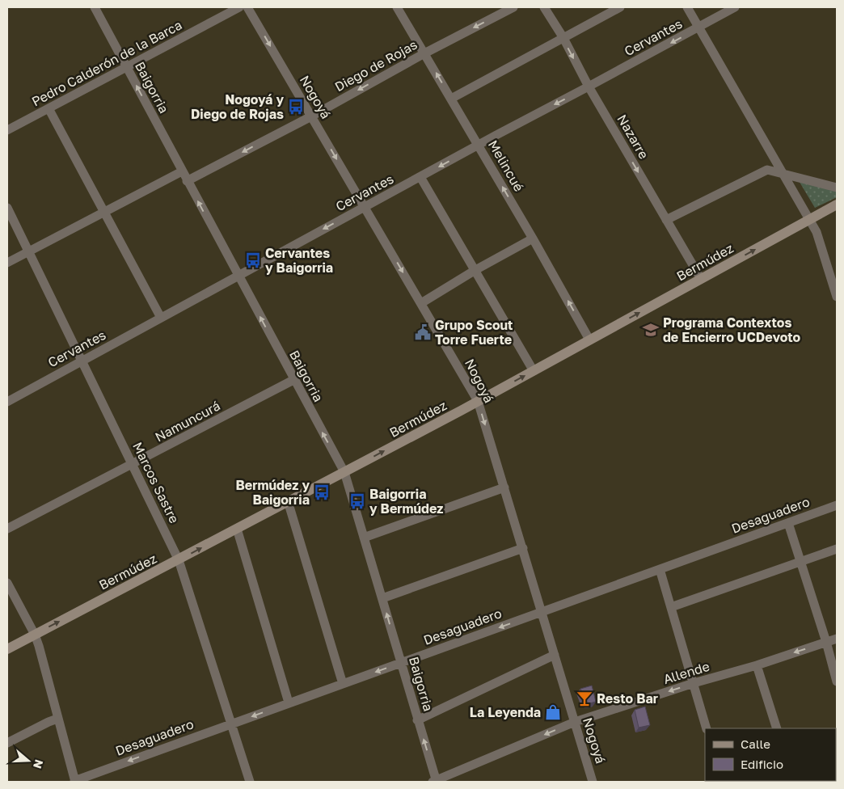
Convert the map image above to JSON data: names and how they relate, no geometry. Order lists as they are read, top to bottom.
{
  "streets": {
    "street": [
      "Cervantes",
      "Pedro Calderón de la Barca",
      "Diego de Rojas",
      "Baigorria",
      "Nogoyá",
      "Nazarre",
      "Melincué",
      "Bermúdez",
      "Namuncurá",
      "Marcos Sastre",
      "Desaguadero",
      "Allende"
    ]
  },
  "crossings": [
    ["Cervantes", "Baigorria"],
    ["Cervantes", "Nogoyá"],
    ["Cervantes", "Nazarre"],
    ["Cervantes", "Melincué"],
    ["Cervantes", "Marcos Sastre"],
    ["Pedro Calderón de la Barca", "Baigorria"],
    ["Diego de Rojas", "Baigorria"],
    ["Diego de Rojas", "Nogoyá"],
    ["Diego de Rojas", "Melincué"],
    ["Baigorria", "Bermúdez"],
    ["Baigorria", "Namuncurá"],
    ["Baigorria", "Desaguadero"],
    ["Baigorria", "Allende"],
    ["Nogoyá", "Bermúdez"],
    ["Nogoyá", "Desaguadero"],
    ["Nogoyá", "Allende"],
    ["Nazarre", "Bermúdez"],
    ["Melincué", "Bermúdez"],
    ["Bermúdez", "Marcos Sastre"],
    ["Namuncurá", "Marcos Sastre"],
    ["Marcos Sastre", "Desaguadero"]
  ],
  "one_way": [
    "Diego de Rojas",
    "Baigorria",
    "Nogoyá",
    "Nazarre"
  ],
  "places": {
    "bus stop": [
      "Nogoyá y Diego de Rojas",
      "Cervantes y Baigorria",
      "Bermúdez y Baigorria",
      "Baigorria y Bermúdez"
    ],
    "school or university": ["Programa Contextos de Encierro UCDevoto"],
    "public building": ["Grupo Scout Torre Fuerte"],
    "bar": ["Resto Bar"],
    "shop": ["La Leyenda"]
  },
  "legend": ["Calle", "Edificio"],
  "north": "right"
}
